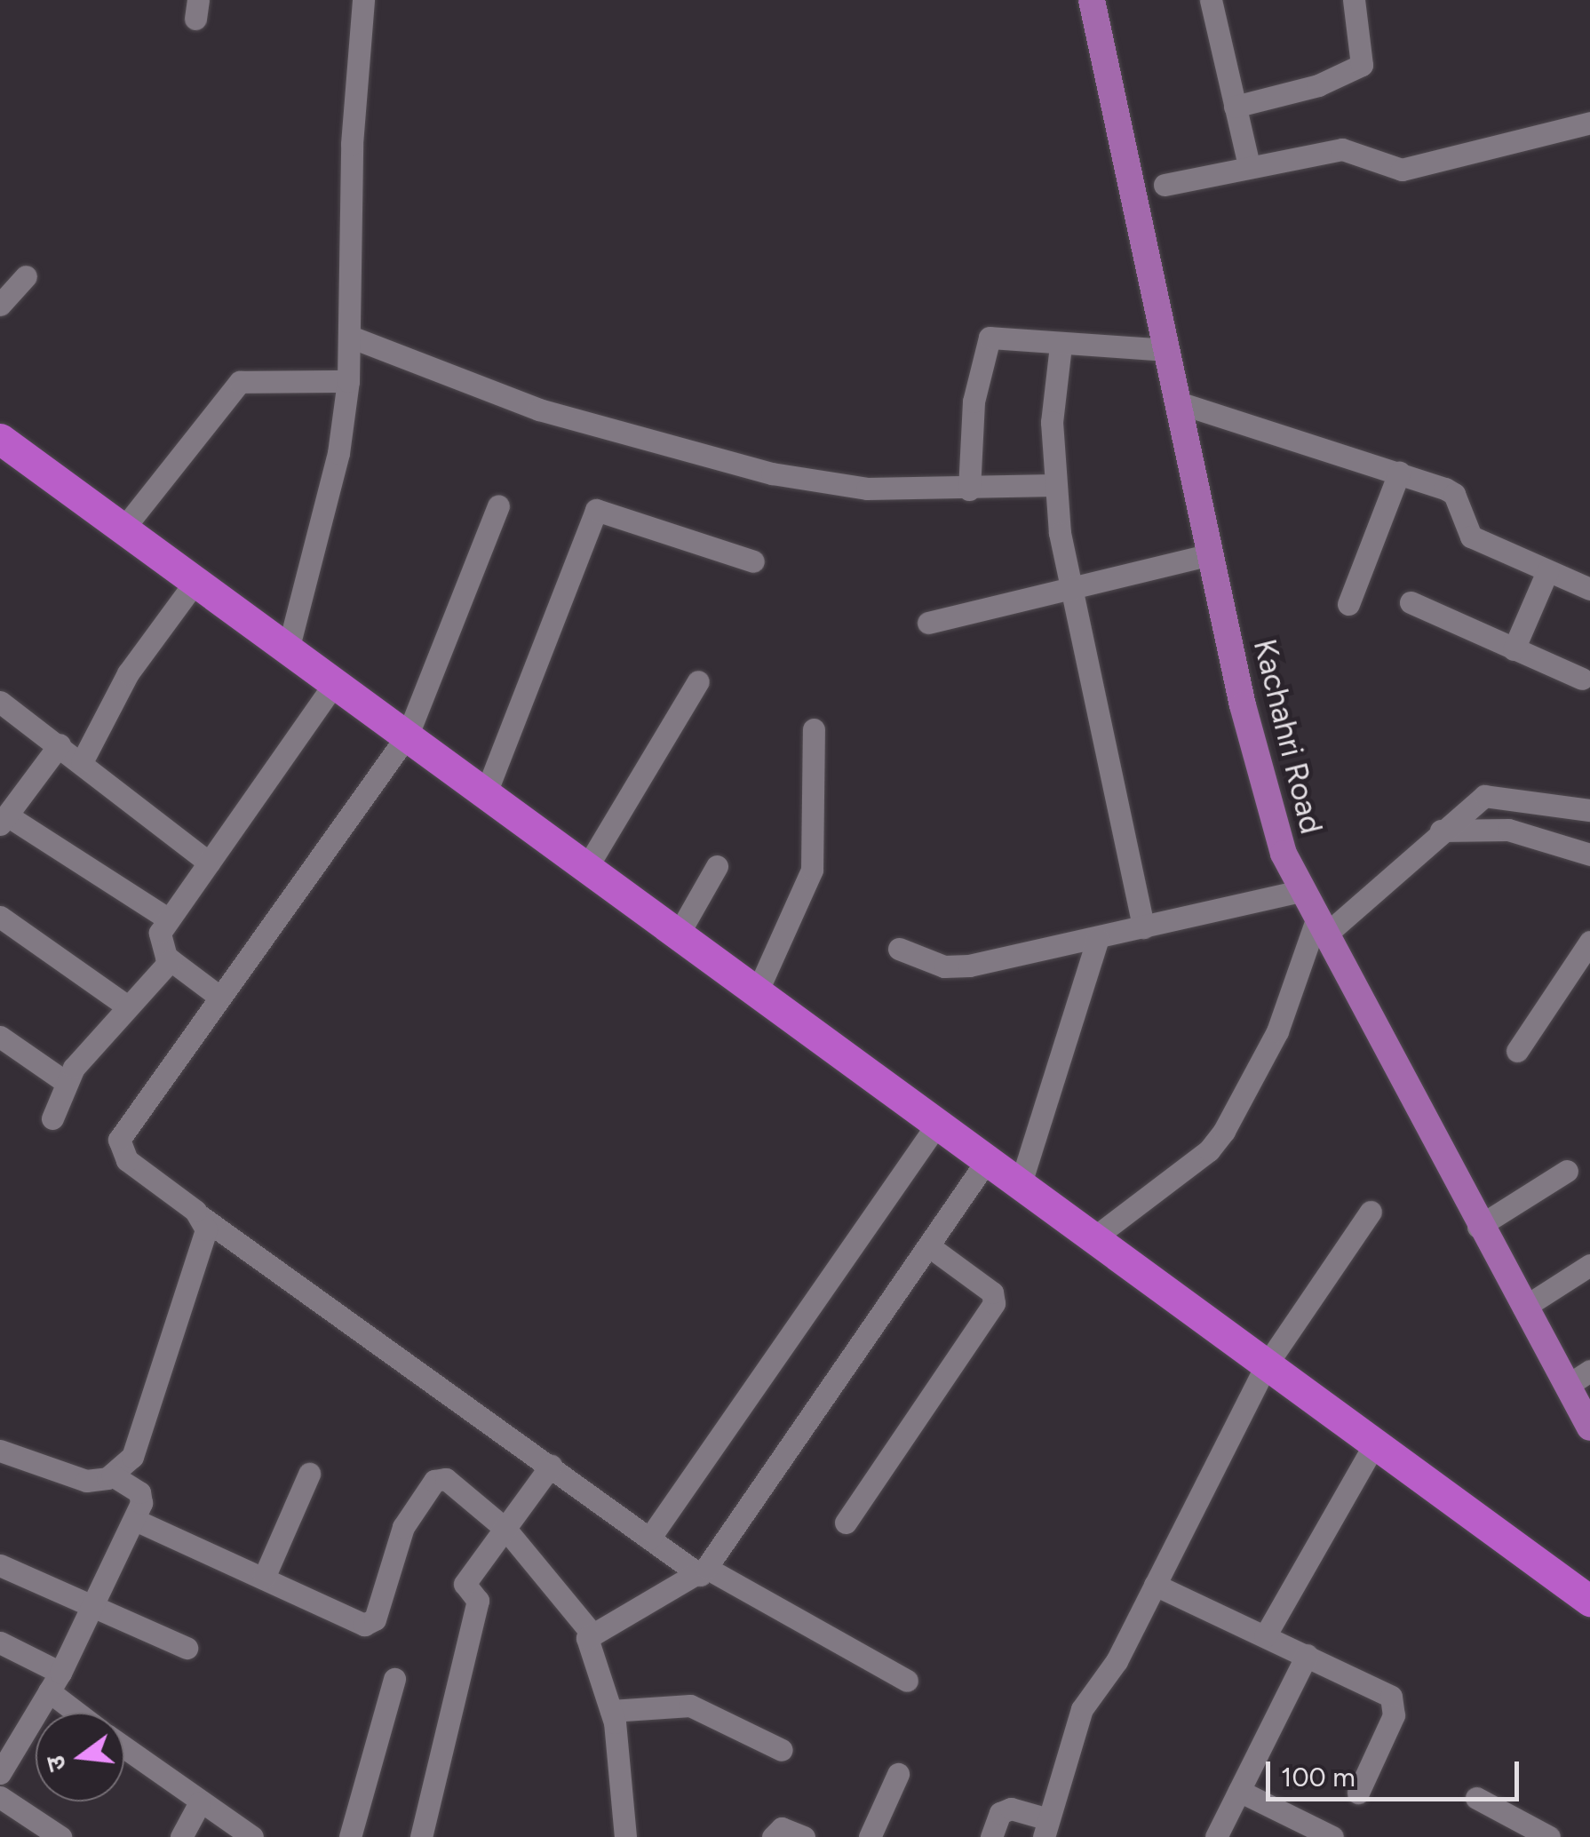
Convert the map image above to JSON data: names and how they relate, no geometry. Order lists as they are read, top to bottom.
{
  "streets": {
    "main road": ["Kachahri Road"]
  },
  "scale_bar": "100 m",
  "north": "left"
}
